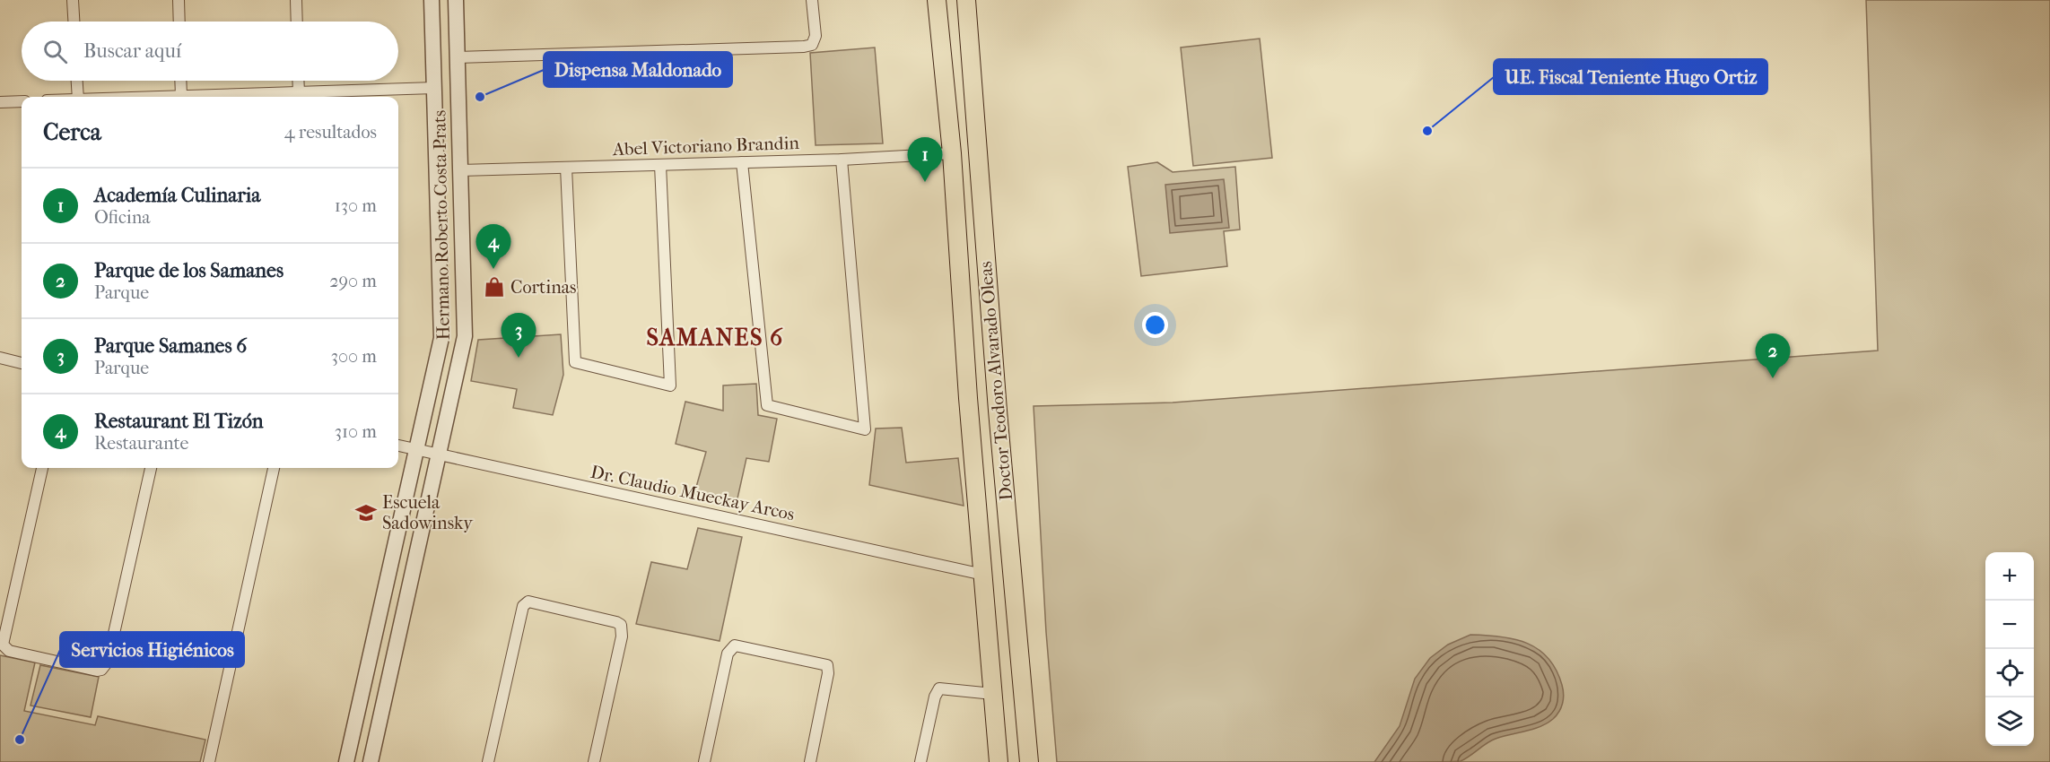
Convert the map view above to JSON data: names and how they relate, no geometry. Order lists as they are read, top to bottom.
{
  "streets": {
    "main road": ["Doctor Teodoro Alvarado Oleas"],
    "street": ["Abel Victoriano Brandin", "Hermano Roberto Costa Prats", "Dr. Claudio Mueckay Arcos"]
  },
  "crossings": [
    ["Abel Victoriano Brandin", "Hermano Roberto Costa Prats"],
    ["Abel Victoriano Brandin", "Doctor Teodoro Alvarado Oleas"],
    ["Hermano Roberto Costa Prats", "Dr. Claudio Mueckay Arcos"],
    ["Doctor Teodoro Alvarado Oleas", "Dr. Claudio Mueckay Arcos"]
  ],
  "districts": ["SAMANES 6"],
  "places": {
    "other": ["Dispensa Maldonado", "UE. Fiscal Teniente Hugo Ortiz", "Servicios Higiénicos"],
    "shop": ["Cortinas"],
    "school or university": ["Escuela Sadowinsky"]
  },
  "page": {
    "search": "Buscar aquí",
    "heading": ["Cerca", "4 resultados"],
    "pins": [
      "1",
      "4",
      "3",
      "2"
    ],
    "list": [
      {
        "mark": "1",
        "name": "Academía Culinaria",
        "note": "Oficina",
        "value": "130 m"
      },
      {
        "mark": "2",
        "name": "Parque de los Samanes",
        "note": "Parque",
        "value": "290 m"
      },
      {
        "mark": "3",
        "name": "Parque Samanes 6",
        "note": "Parque",
        "value": "300 m"
      },
      {
        "mark": "4",
        "name": "Restaurant El Tizón",
        "note": "Restaurante",
        "value": "310 m"
      }
    ],
    "map_buttons": ["+", "−"]
  }
}
